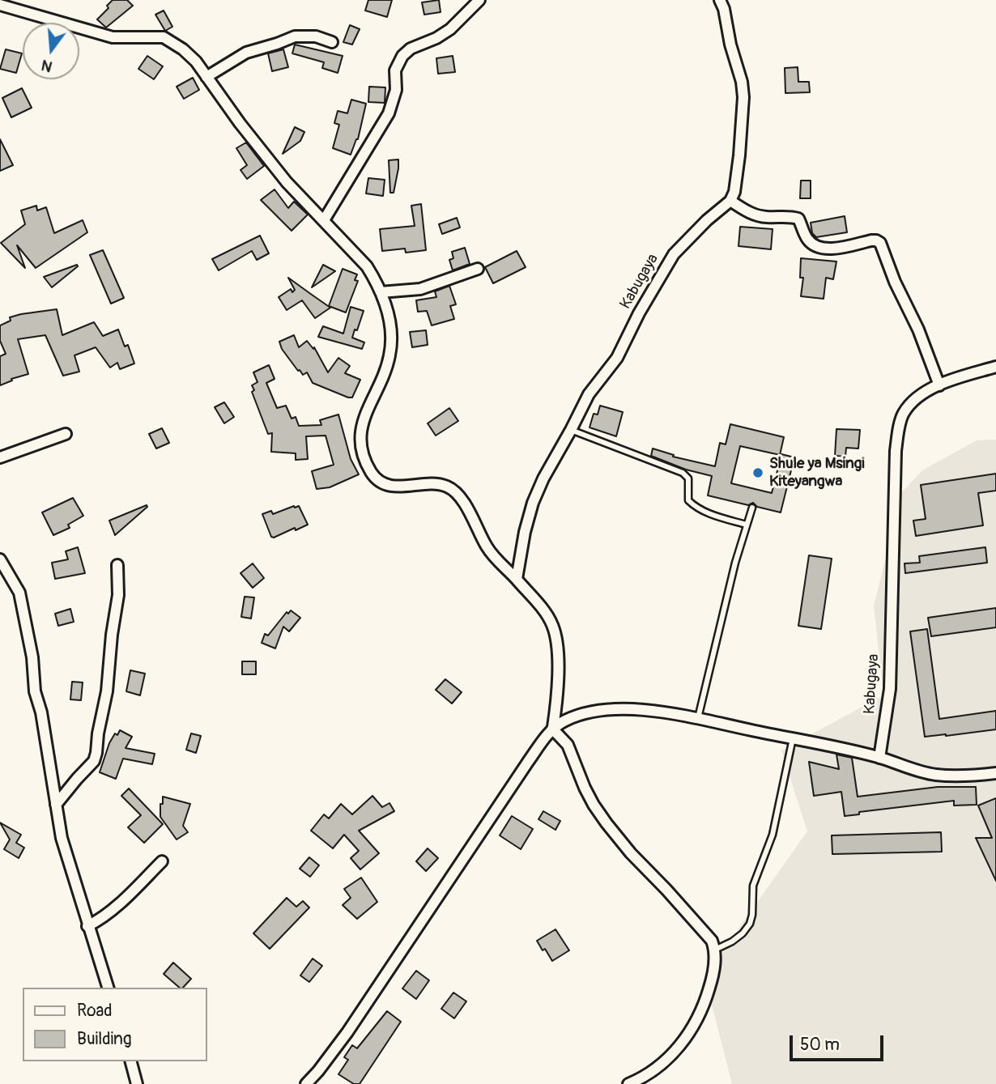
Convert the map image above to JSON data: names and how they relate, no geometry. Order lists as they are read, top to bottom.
{
  "streets": {
    "street": ["Kabugaya"]
  },
  "places": ["Shule ya Msingi Kiteyangwa"],
  "legend": ["Road", "Building"],
  "scale_bar": "50 m",
  "north": "bottom"
}
